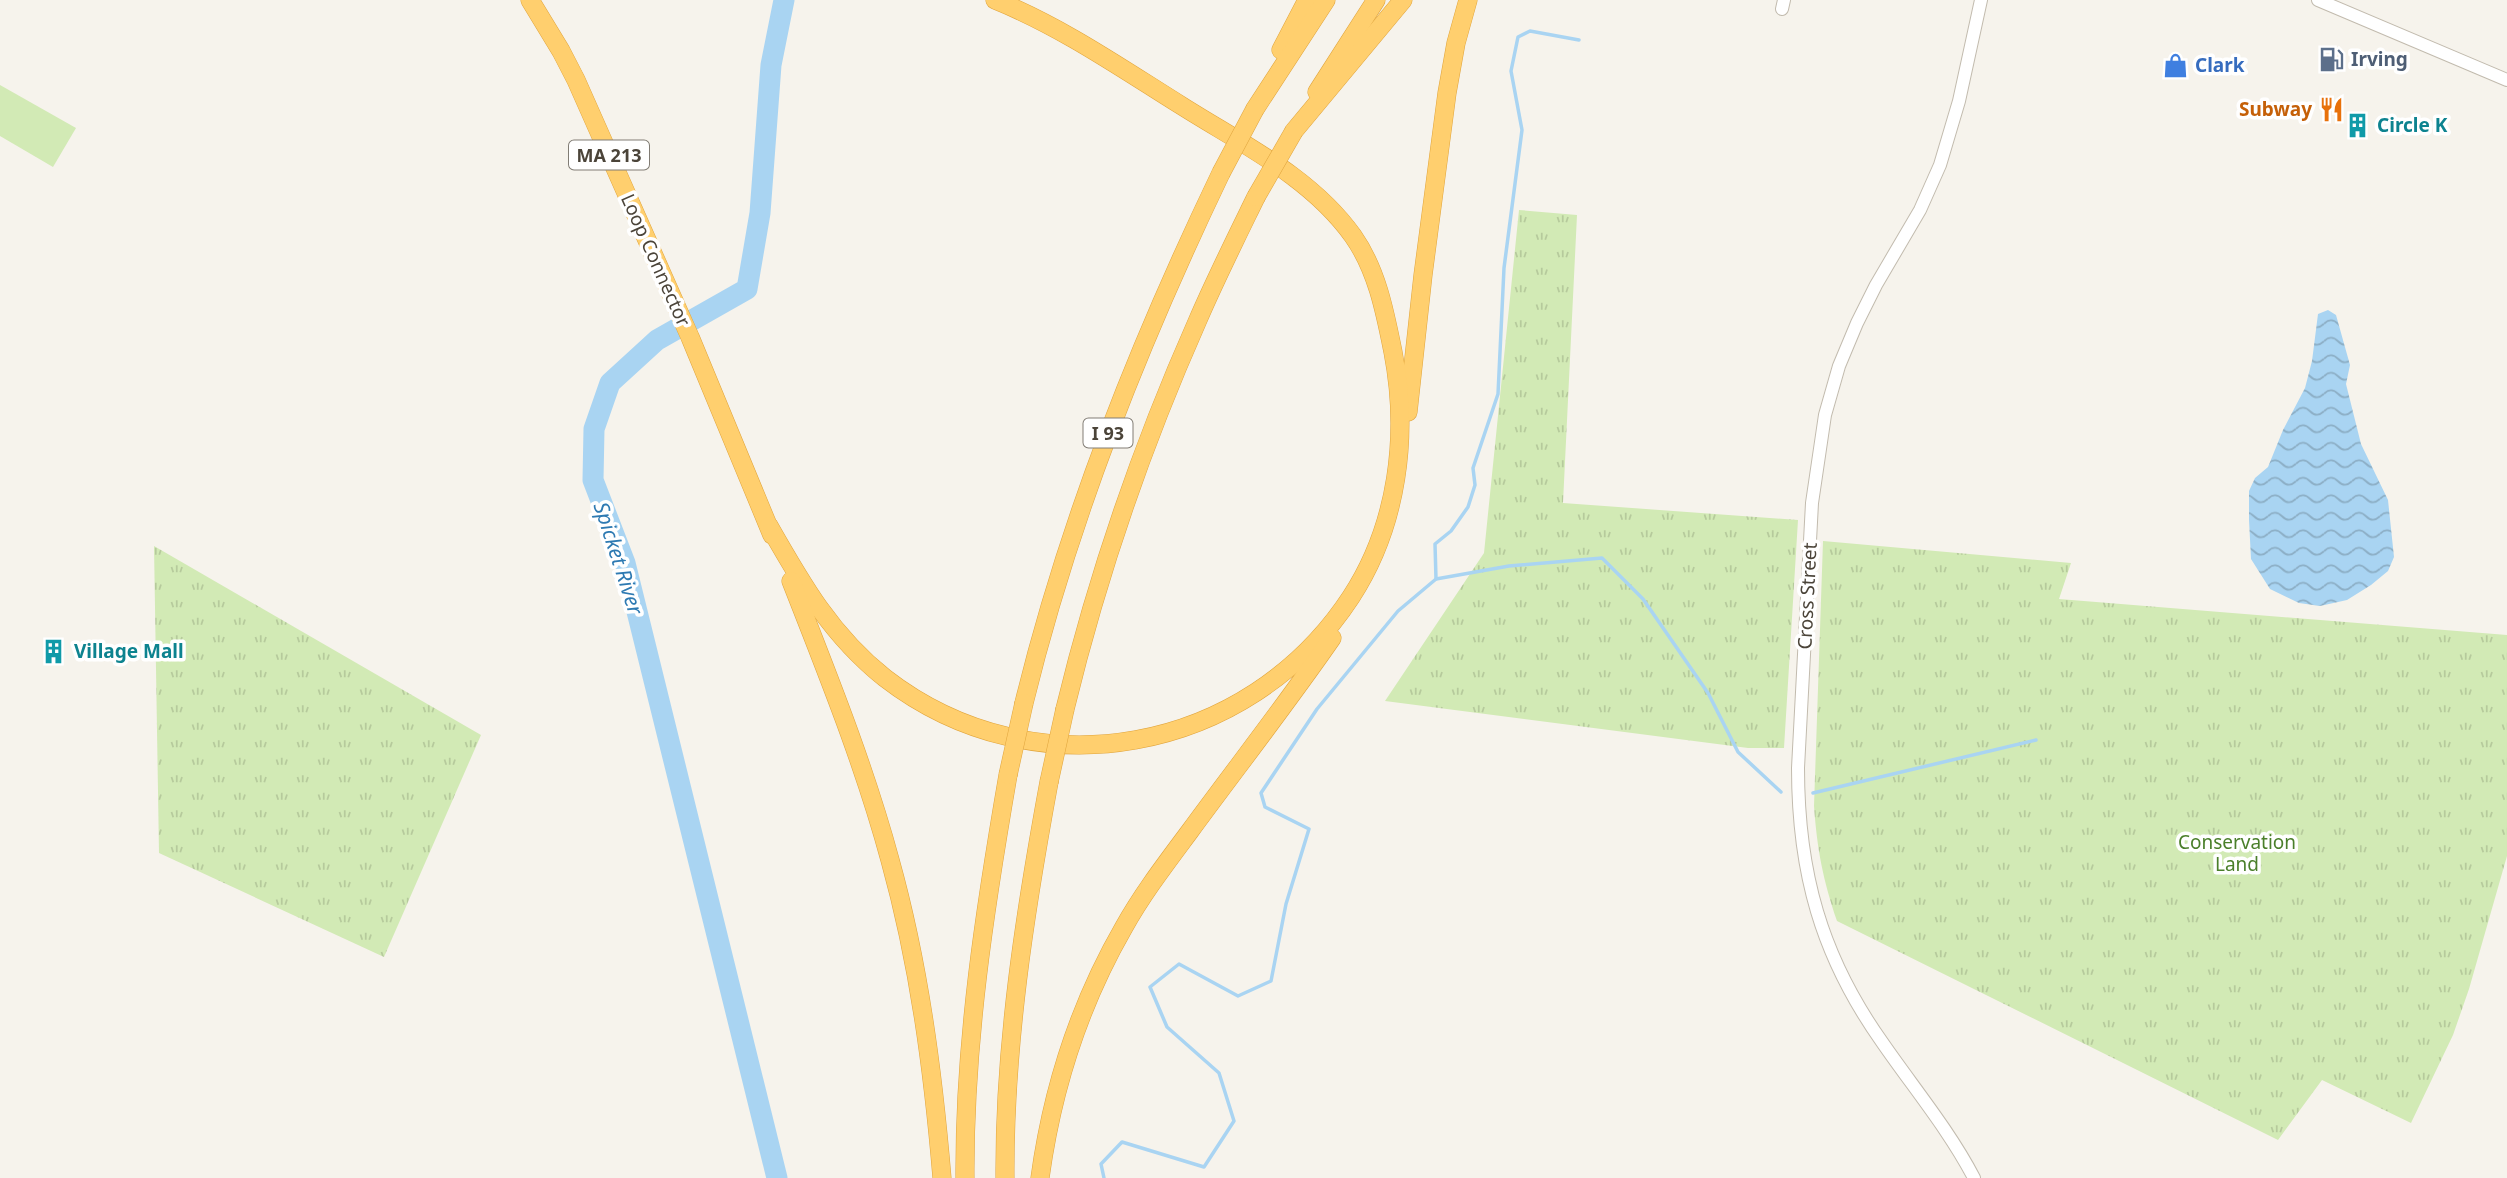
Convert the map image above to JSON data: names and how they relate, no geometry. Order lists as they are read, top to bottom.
{
  "streets": {
    "highway": ["MA 213", "Loop Connector", "I 93"],
    "street": ["Cross Street"]
  },
  "water": ["Spicket River"],
  "parks": ["Conservation Land"],
  "places": {
    "fuel station": ["Irving"],
    "shop": ["Clark"],
    "restaurant": ["Subway"],
    "building": ["Circle K", "Village Mall"]
  }
}
